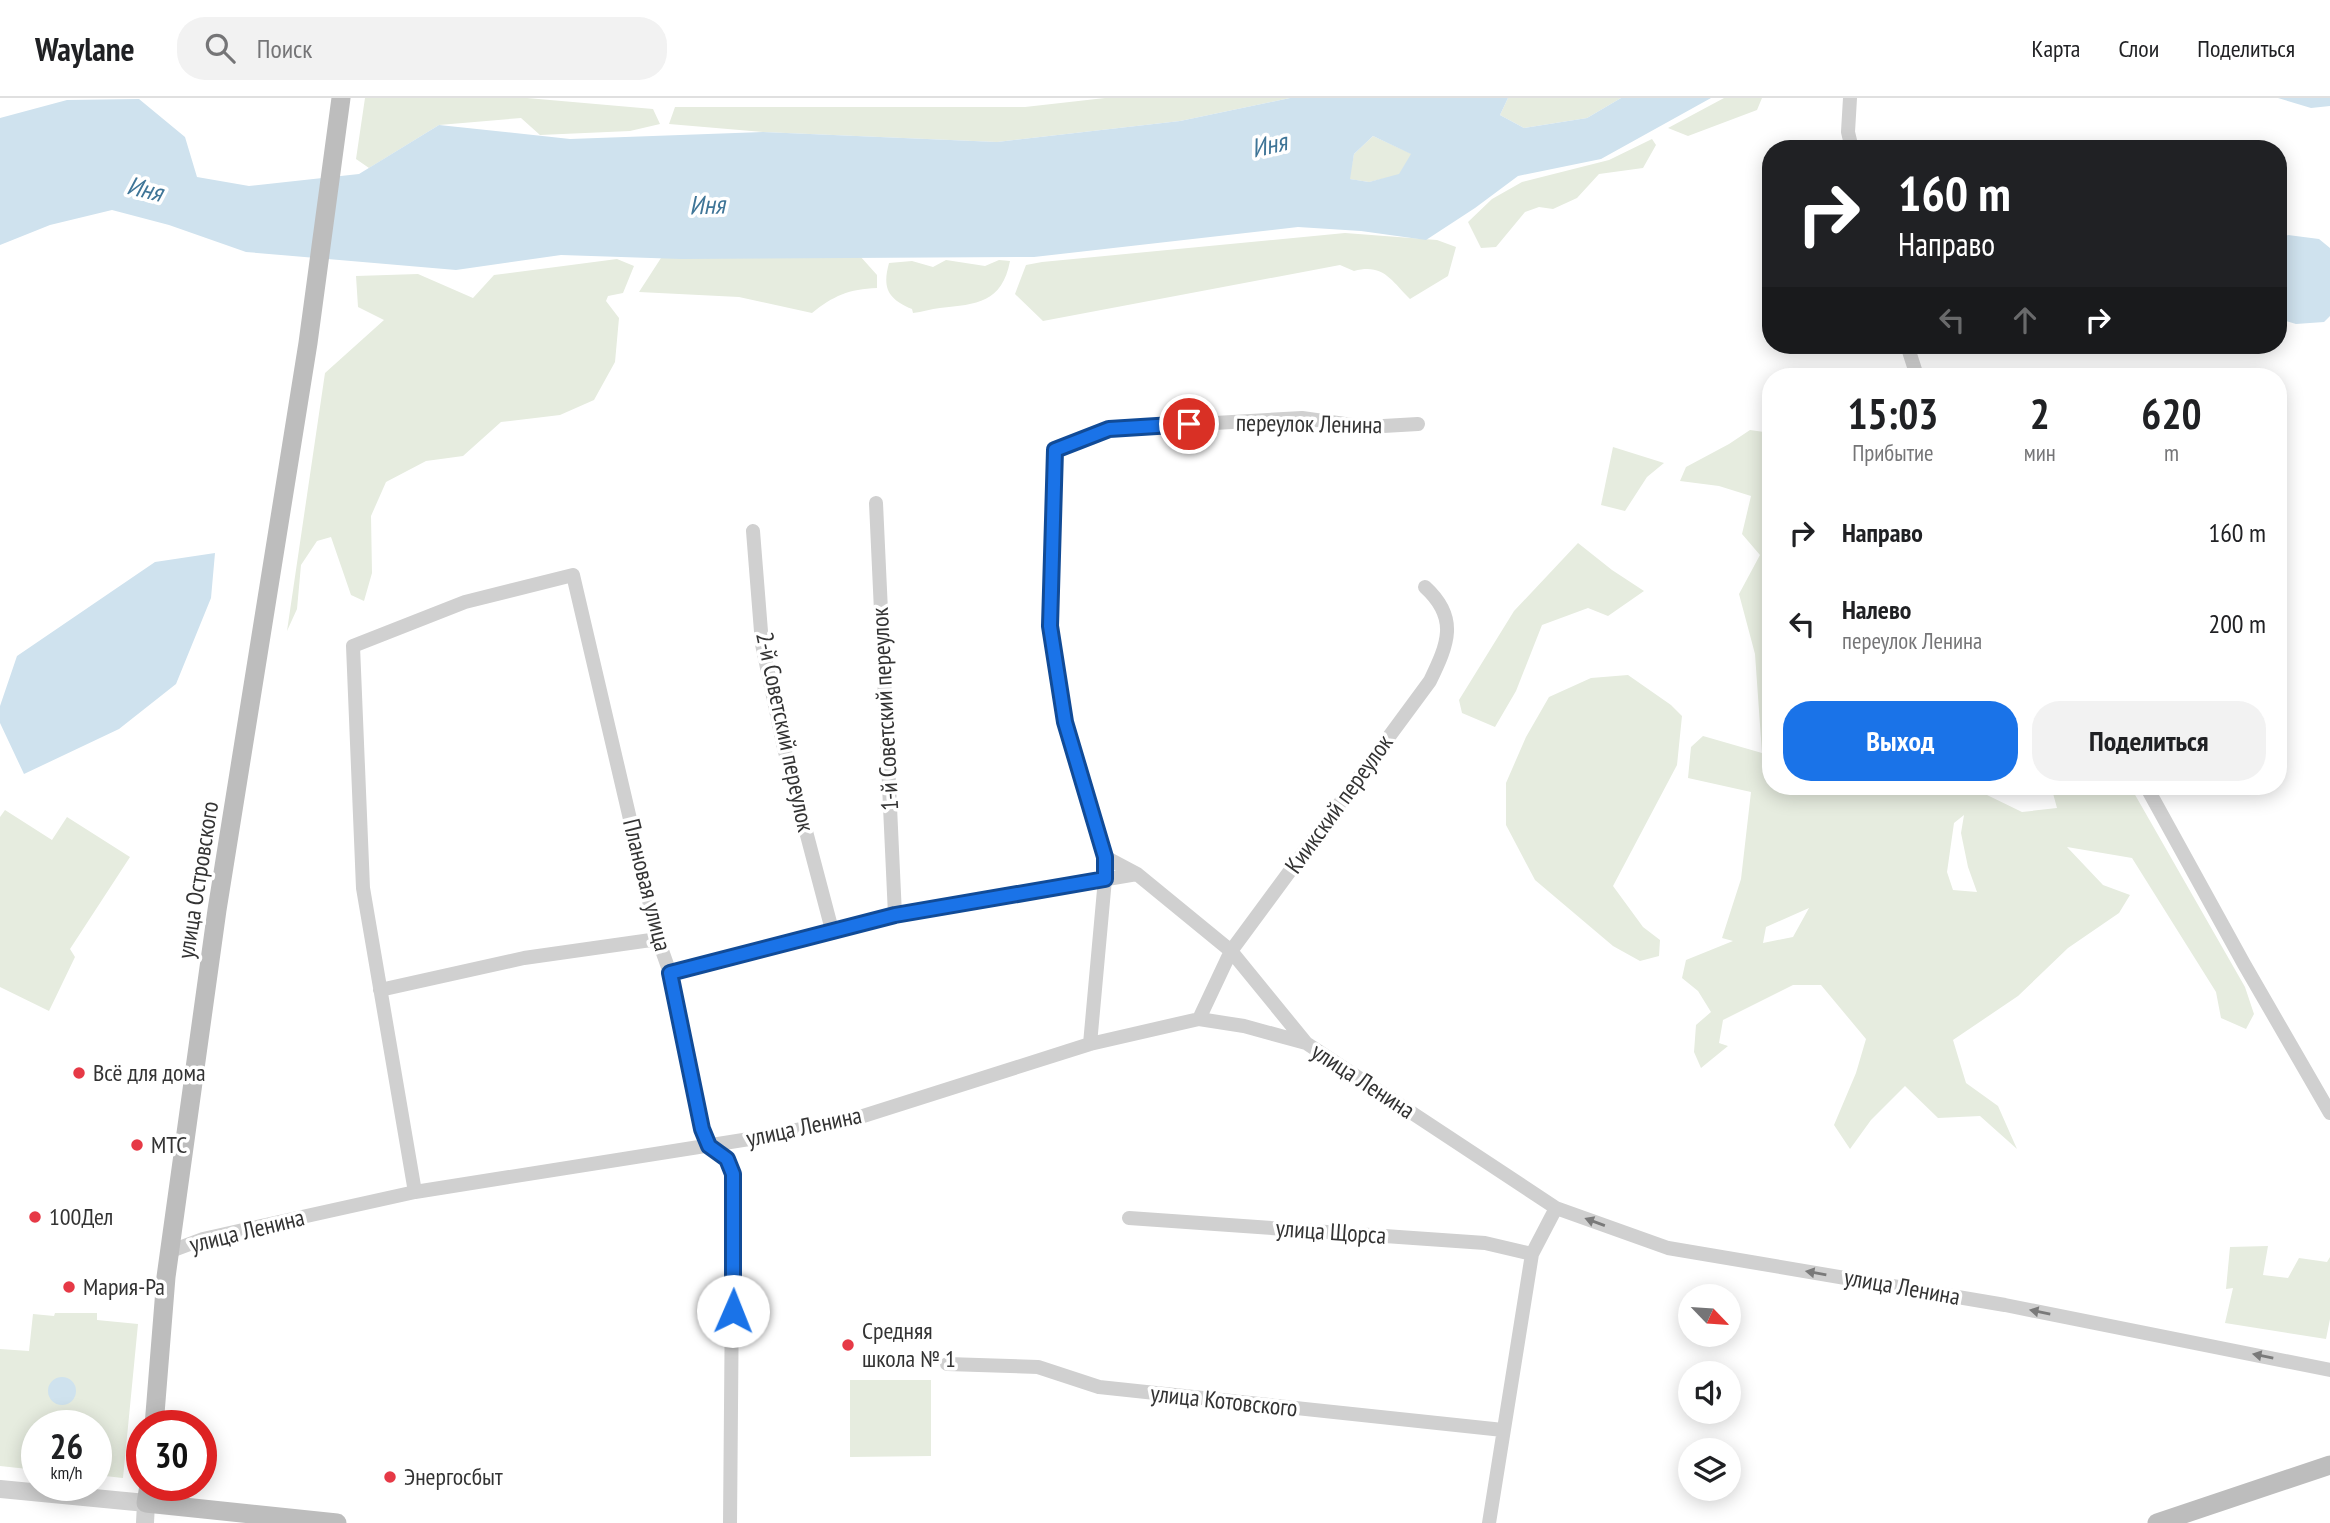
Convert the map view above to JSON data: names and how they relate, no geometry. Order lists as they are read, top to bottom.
{
  "streets": {
    "main road": ["улица Островского"],
    "street": [
      "переулок Ленина",
      "1-й Советский переулок",
      "2-й Советский переулок",
      "Киикский переулок",
      "Плановая улица",
      "улица Ленина",
      "улица Щорса",
      "улица Котовского"
    ]
  },
  "crossings": [
    ["Киикский переулок", "улица Ленина"],
    ["улица Островского", "улица Ленина"],
    ["Плановая улица", "улица Ленина"]
  ],
  "one_way": ["улица Ленина"],
  "water": ["Иня"],
  "places": [
    "Всё для дома",
    "МТС",
    "100Дел",
    "Мария-Ра",
    "Средняя школа № 1",
    "Энергосбыт"
  ],
  "north": "bottom right",
  "page": {
    "header": "Waylane",
    "search": "Поиск",
    "nav": ["Карта", "Слои", "Поделиться"],
    "turn": ["160 m", "Направо"],
    "eta": [
      "15:03",
      "Прибытие",
      "2",
      "мин",
      "620",
      "m"
    ],
    "list": [
      {
        "name": "Направо",
        "value": "160 m"
      },
      {
        "name": "Налево",
        "note": "переулок Ленина",
        "value": "200 m"
      }
    ],
    "buttons": ["Выход", "Поделиться"],
    "speed": "26 km/h",
    "limit": "30"
  }
}
